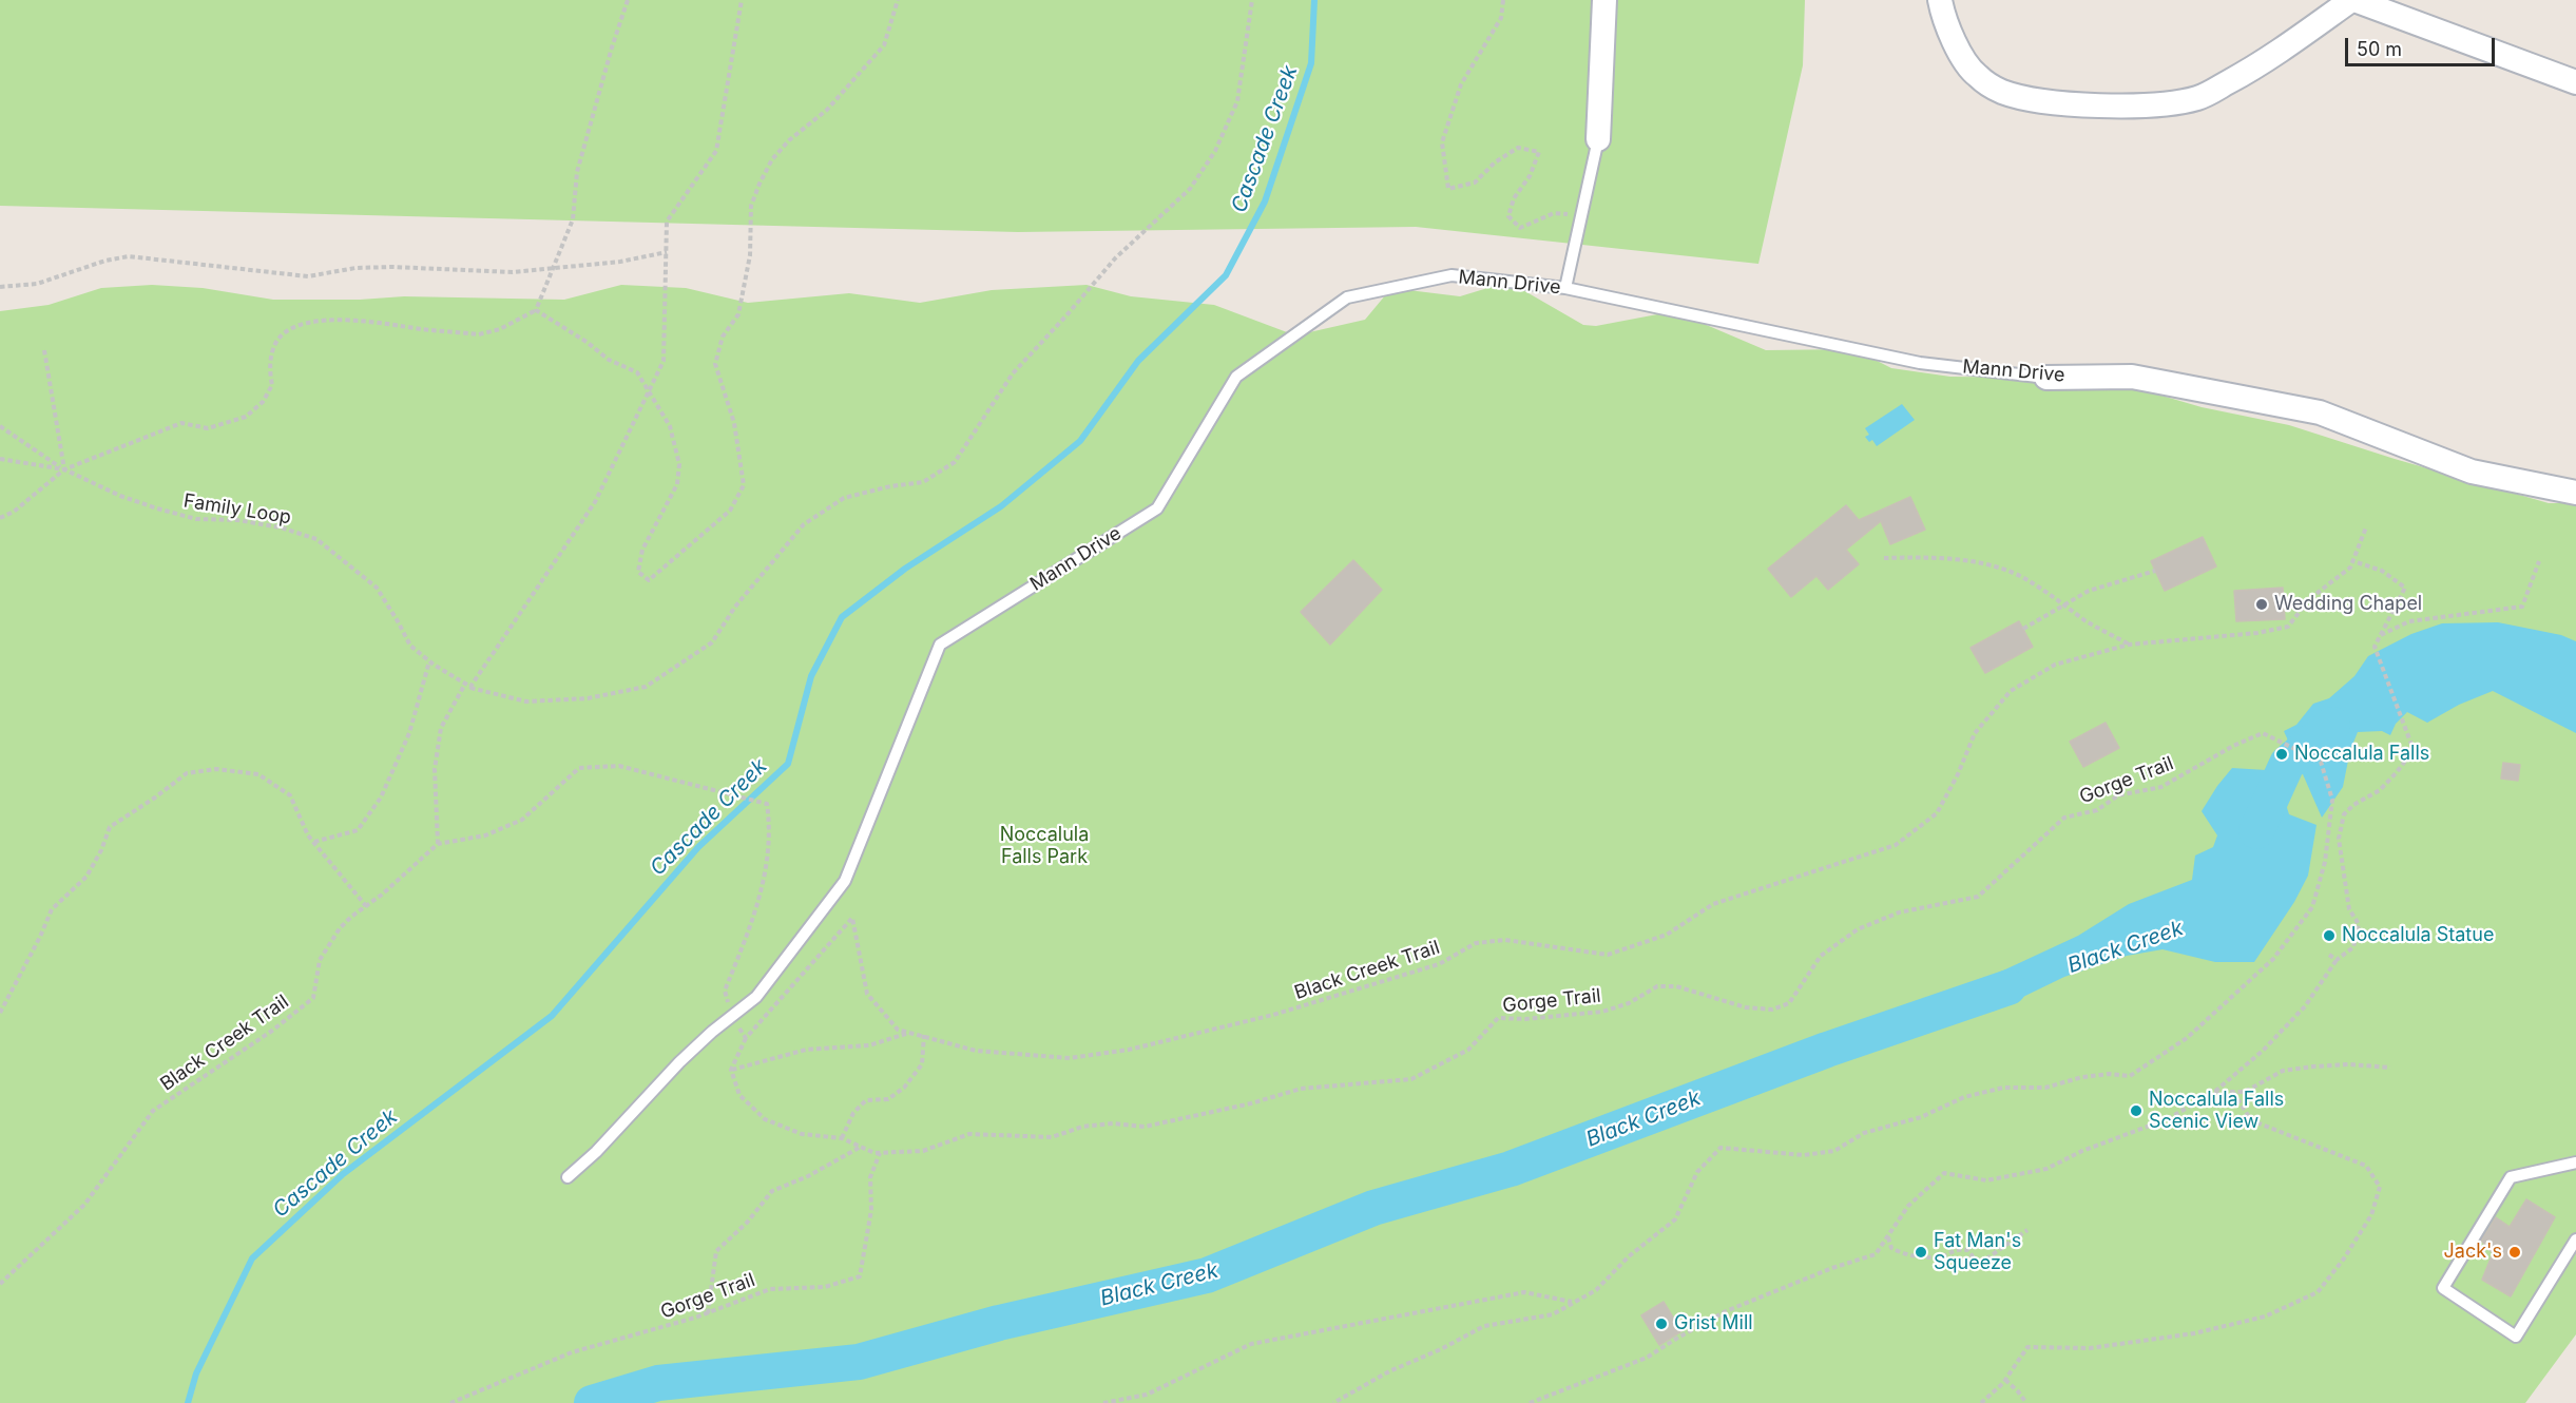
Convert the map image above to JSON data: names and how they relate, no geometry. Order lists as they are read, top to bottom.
{
  "streets": {
    "street": ["Mann Drive"],
    "path": ["Family Loop", "Gorge Trail", "Black Creek Trail"]
  },
  "water": ["Cascade Creek", "Black Creek"],
  "parks": ["Noccalula Falls Park"],
  "places": [
    "Wedding Chapel",
    "Noccalula Falls",
    "Noccalula Statue",
    "Noccalula Falls Scenic View",
    "Fat Man's Squeeze",
    "Jack's",
    "Grist Mill"
  ],
  "scale_bar": "50 m"
}
